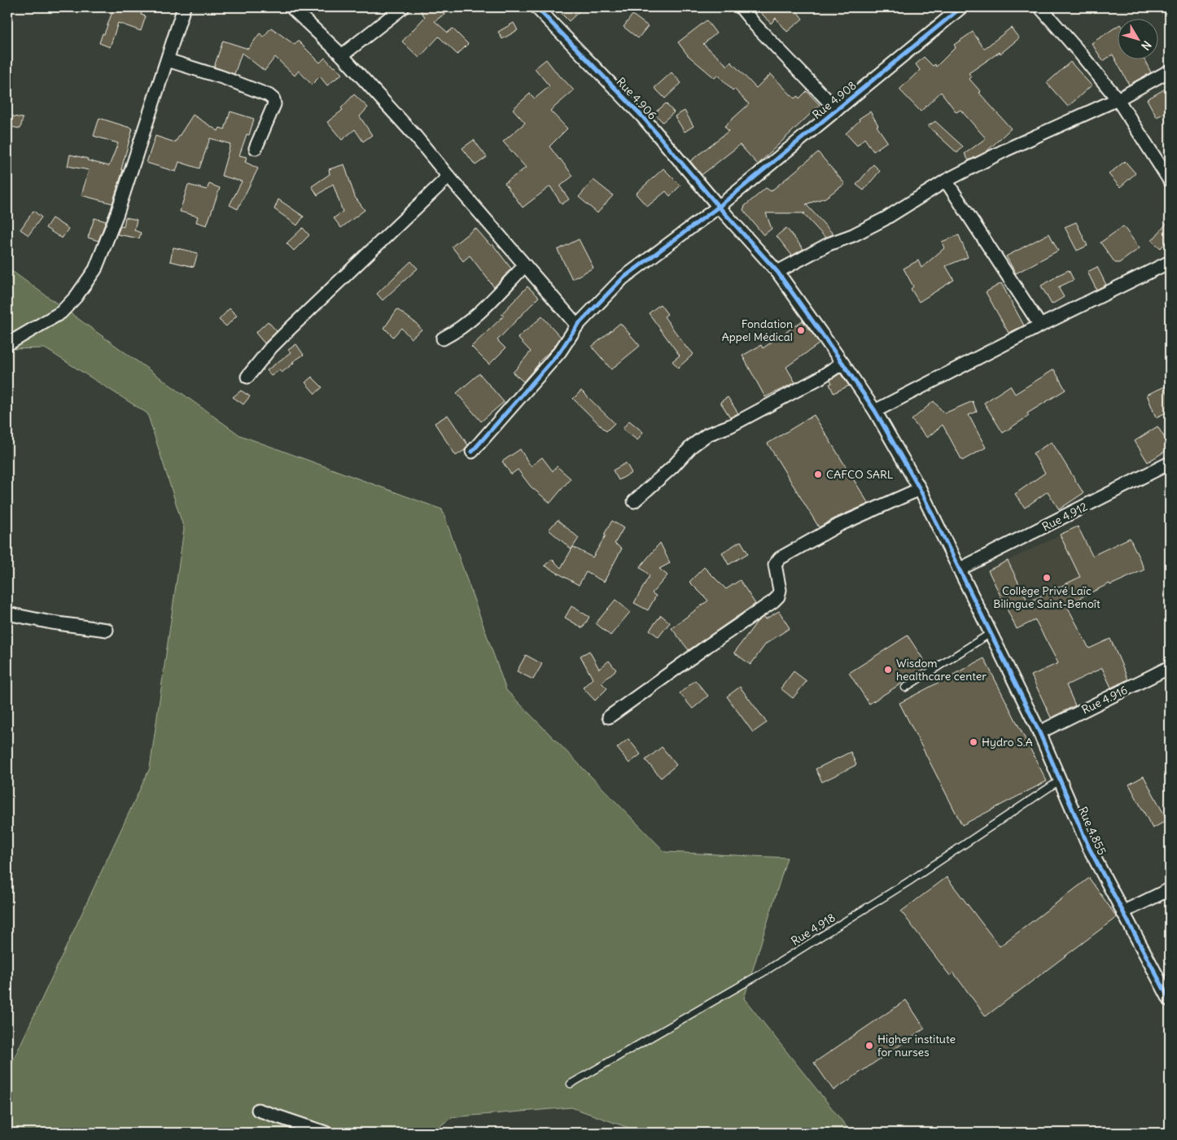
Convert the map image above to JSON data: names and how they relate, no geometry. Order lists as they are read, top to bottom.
{
  "streets": {
    "street": [
      "Rue 4.906",
      "Rue 4.908",
      "Rue 4.912",
      "Rue 4.916",
      "Rue 4.855"
    ],
    "lane": ["Rue 4.918"]
  },
  "crossings": [
    ["Rue 4.906", "Rue 4.908"],
    ["Rue 4.906", "Rue 4.855"],
    ["Rue 4.912", "Rue 4.855"],
    ["Rue 4.916", "Rue 4.855"],
    ["Rue 4.855", "Rue 4.918"]
  ],
  "places": [
    "Fondation Appel Médical",
    "CAFCO SARL",
    "Collège Privé Laïc Bilingue Saint-Benoît",
    "Wisdom healthcare center",
    "Hydro S.A",
    "Higher institute for nurses"
  ],
  "north": "bottom right"
}
